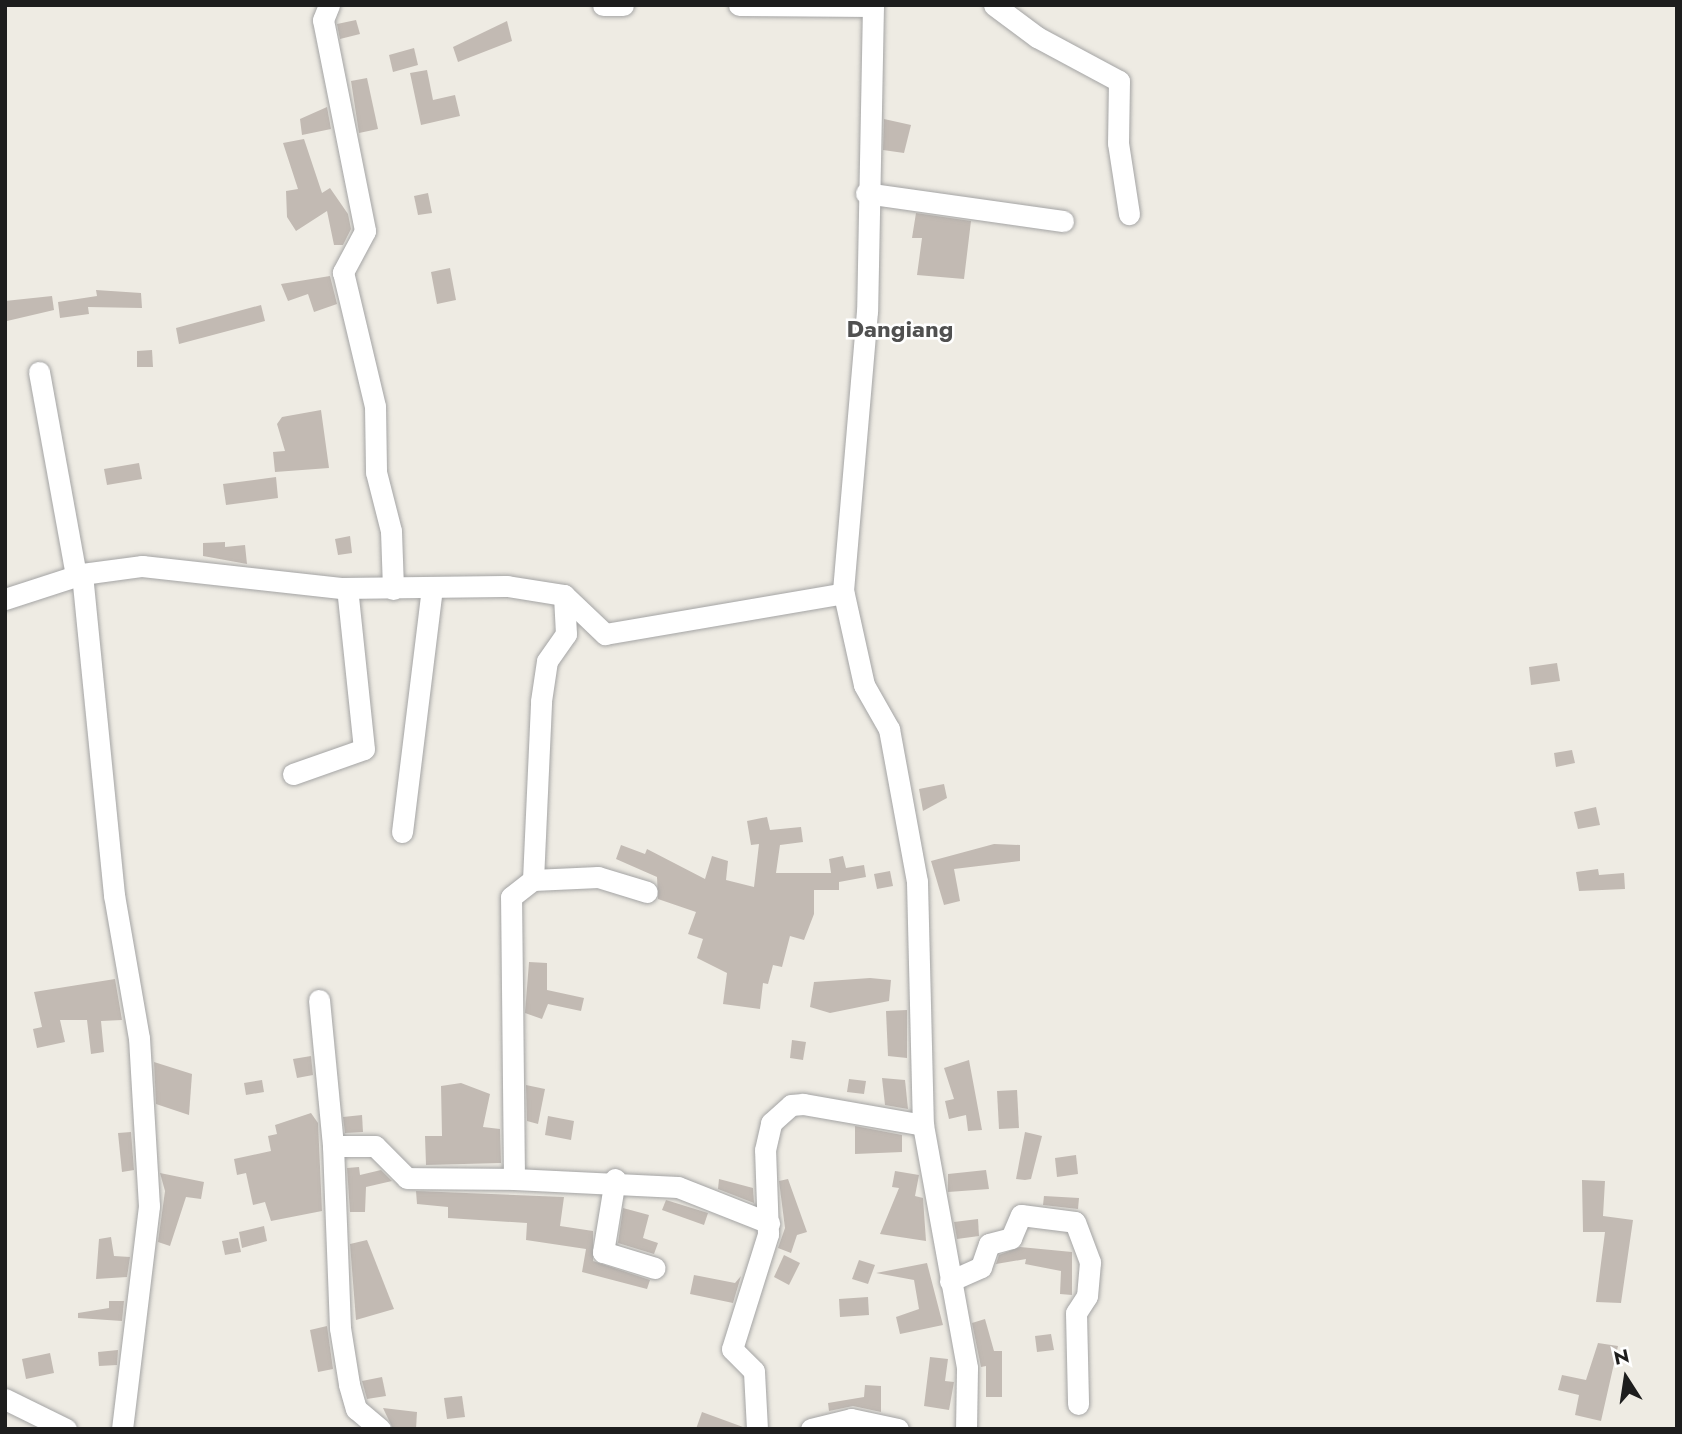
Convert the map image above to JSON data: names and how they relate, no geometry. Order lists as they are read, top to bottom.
{
  "districts": ["Dangiang"],
  "north": "top"
}
